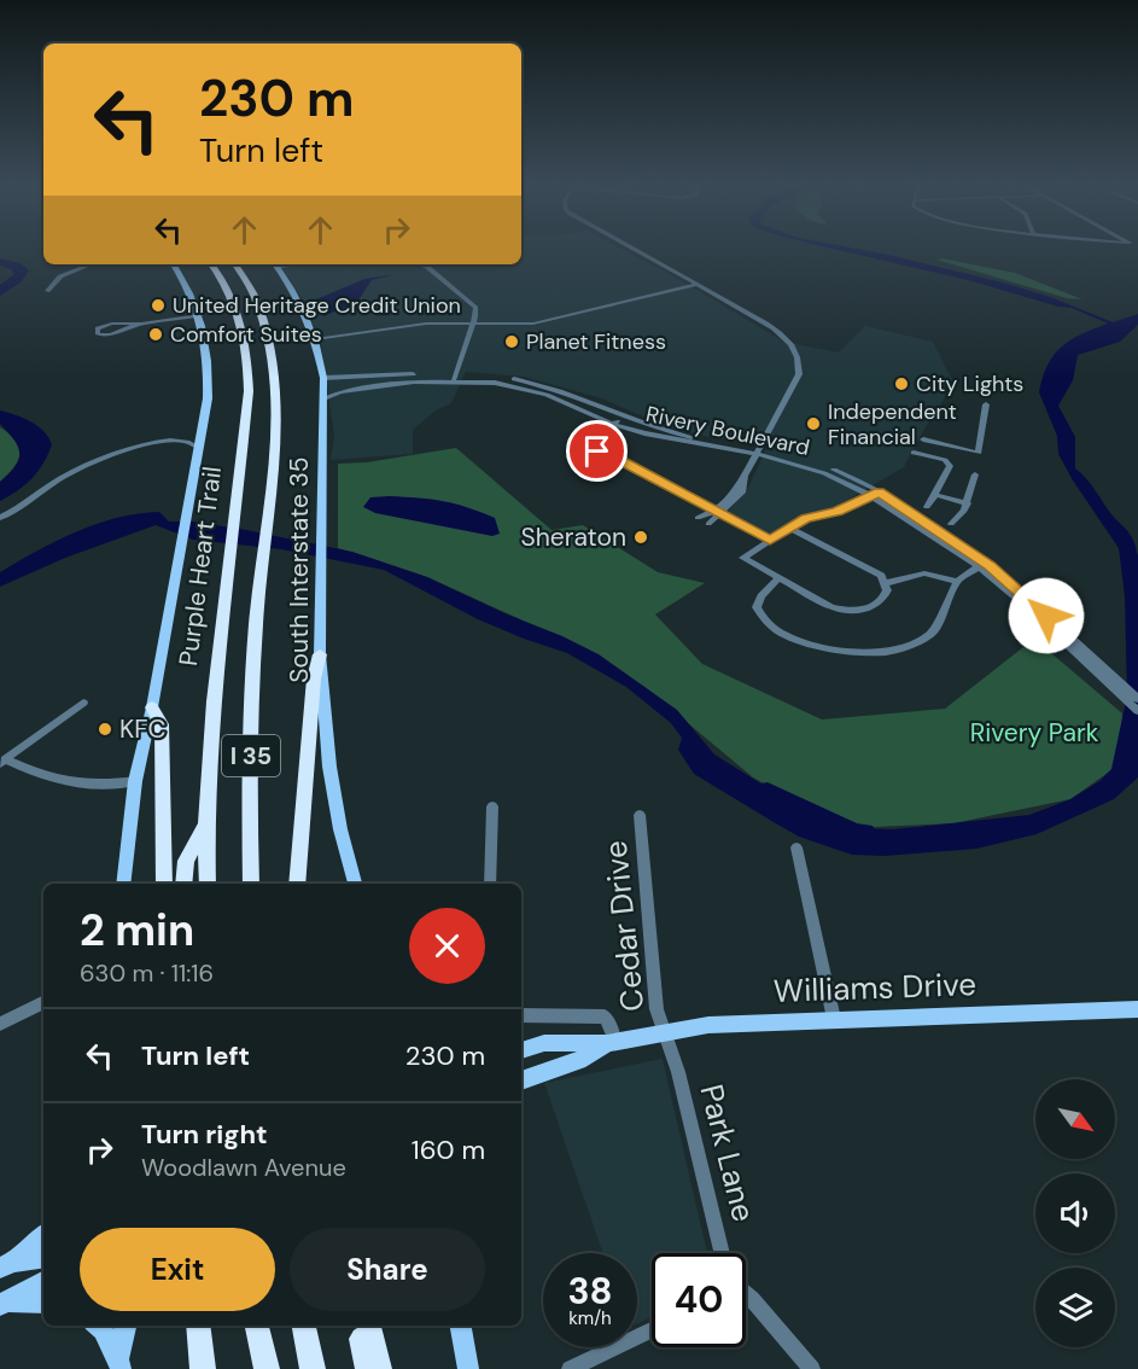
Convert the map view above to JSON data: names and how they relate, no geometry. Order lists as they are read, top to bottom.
{
  "streets": {
    "highway": ["Purple Heart Trail", "I 35"],
    "main road": ["South Interstate 35", "Williams Drive"],
    "street": ["Rivery Boulevard", "Cedar Drive", "Park Lane"]
  },
  "crossings": [
    ["Rivery Boulevard", "South Interstate 35"],
    ["Cedar Drive", "Williams Drive"],
    ["Cedar Drive", "Park Lane"],
    ["Williams Drive", "Park Lane"]
  ],
  "parks": ["Rivery Park"],
  "places": [
    "United Heritage Credit Union",
    "Comfort Suites",
    "Planet Fitness",
    "City Lights",
    "Independent Financial",
    "Sheraton",
    "KFC"
  ],
  "north": "bottom right",
  "page": {
    "turn": ["230 m", "Turn left"],
    "heading": ["2 min", "630 m · 11:16"],
    "list": [
      {
        "name": "Turn left",
        "value": "230 m"
      },
      {
        "name": "Turn right",
        "note": "Woodlawn Avenue",
        "value": "160 m"
      }
    ],
    "buttons": ["Exit", "Share"],
    "speed": "38 km/h",
    "limit": "40"
  }
}
